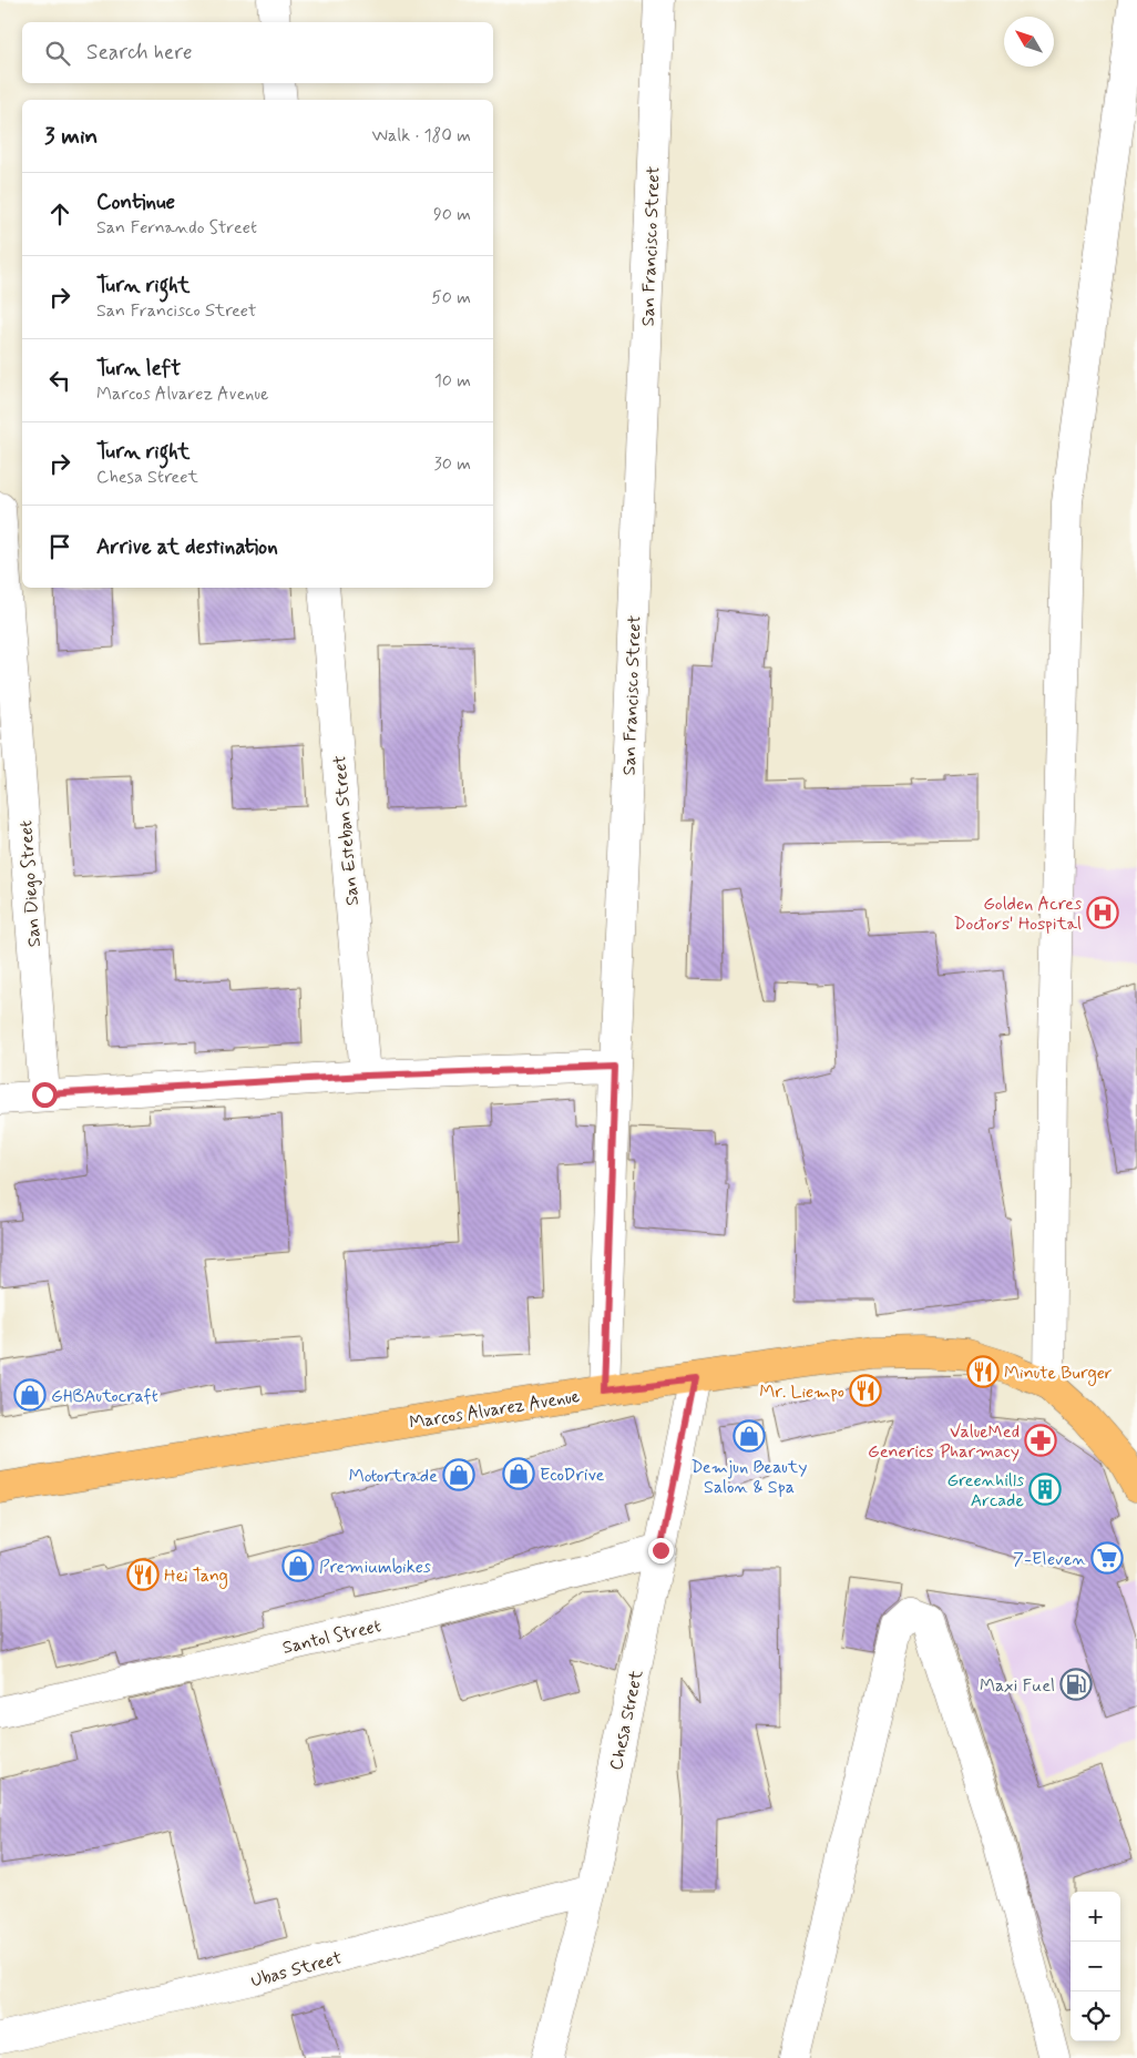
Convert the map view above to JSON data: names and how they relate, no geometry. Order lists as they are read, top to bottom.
{
  "streets": {
    "main road": ["Marcos Alvarez Avenue"],
    "street": [
      "San Francisco Street",
      "San Esteban Street",
      "San Diego Street",
      "Santol Street",
      "Chesa Street",
      "Ubas Street"
    ]
  },
  "crossings": [
    ["San Francisco Street", "Marcos Alvarez Avenue"],
    ["Marcos Alvarez Avenue", "Chesa Street"],
    ["Santol Street", "Chesa Street"],
    ["Chesa Street", "Ubas Street"]
  ],
  "places": {
    "hospital": ["Golden Acres Doctors' Hospital"],
    "restaurant": ["Minute Burger", "Mr. Liempo", "Hei Tang"],
    "shop": [
      "GHBAutocraft",
      "Demjun Beauty Salon & Spa",
      "EcoDrive",
      "Motortrade",
      "Premiumbikes"
    ],
    "pharmacy": ["ValueMed Generics Pharmacy"],
    "building": ["Greenhills Arcade"],
    "supermarket": ["7-Eleven"],
    "fuel station": ["Maxi Fuel"]
  },
  "north": "top left",
  "page": {
    "search": "Search here",
    "heading": ["3 min", "Walk · 180 m"],
    "list": [
      ["Continue", "San Fernando Street", "90 m"],
      ["Turn right", "San Francisco Street", "50 m"],
      ["Turn left", "Marcos Alvarez Avenue", "10 m"],
      ["Turn right", "Chesa Street", "30 m"],
      "Arrive at destination"
    ],
    "map_buttons": ["+", "−"]
  }
}
